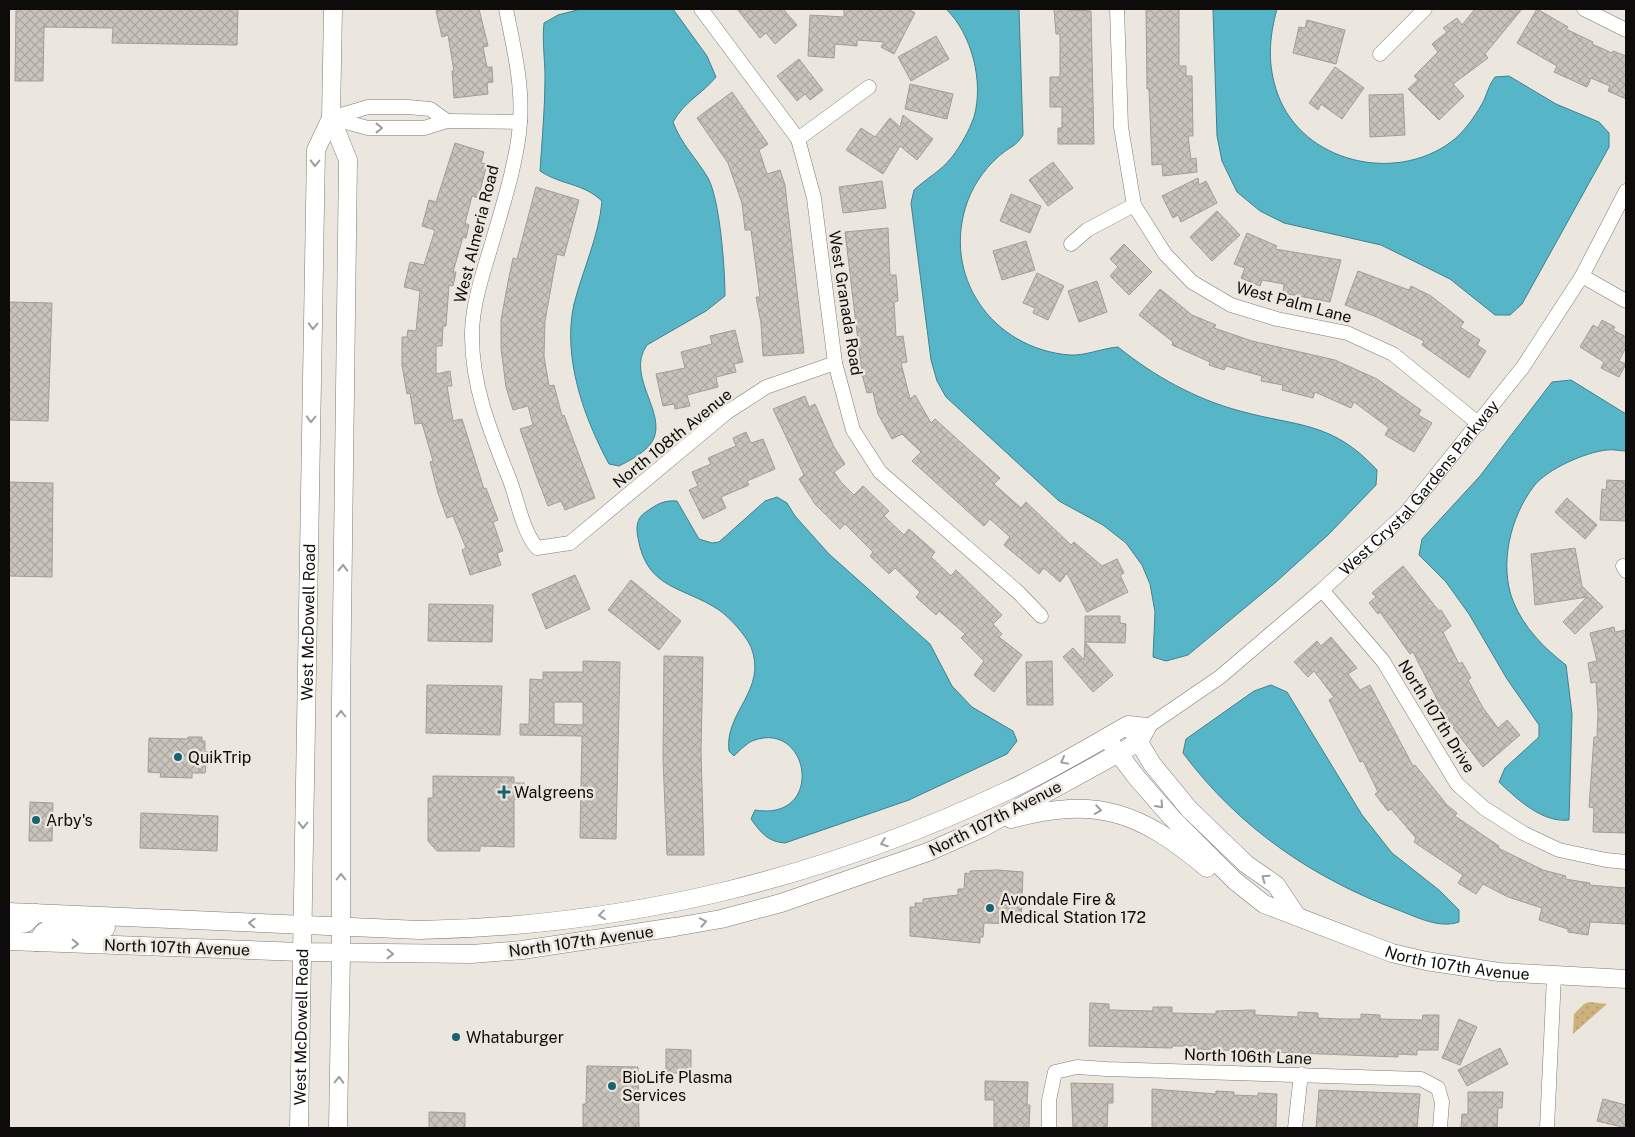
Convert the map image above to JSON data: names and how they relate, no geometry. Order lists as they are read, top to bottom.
{
  "streets": {
    "main road": ["West McDowell Road", "North 107th Avenue"],
    "street": [
      "West Almeria Road",
      "West Palm Lane",
      "West Granada Road",
      "North 108th Avenue",
      "West Crystal Gardens Parkway",
      "North 107th Drive",
      "North 106th Lane"
    ]
  },
  "crossings": [
    ["West Almeria Road", "North 108th Avenue"],
    ["West Palm Lane", "West Crystal Gardens Parkway"],
    ["West Granada Road", "North 108th Avenue"],
    ["West Crystal Gardens Parkway", "North 107th Drive"],
    ["West Crystal Gardens Parkway", "North 107th Avenue"],
    ["West McDowell Road", "North 107th Avenue"]
  ],
  "places": {
    "other": [
      "QuikTrip",
      "Arby's",
      "Avondale Fire & Medical Station 172",
      "Whataburger",
      "BioLife Plasma Services"
    ],
    "health": ["Walgreens"]
  }
}
